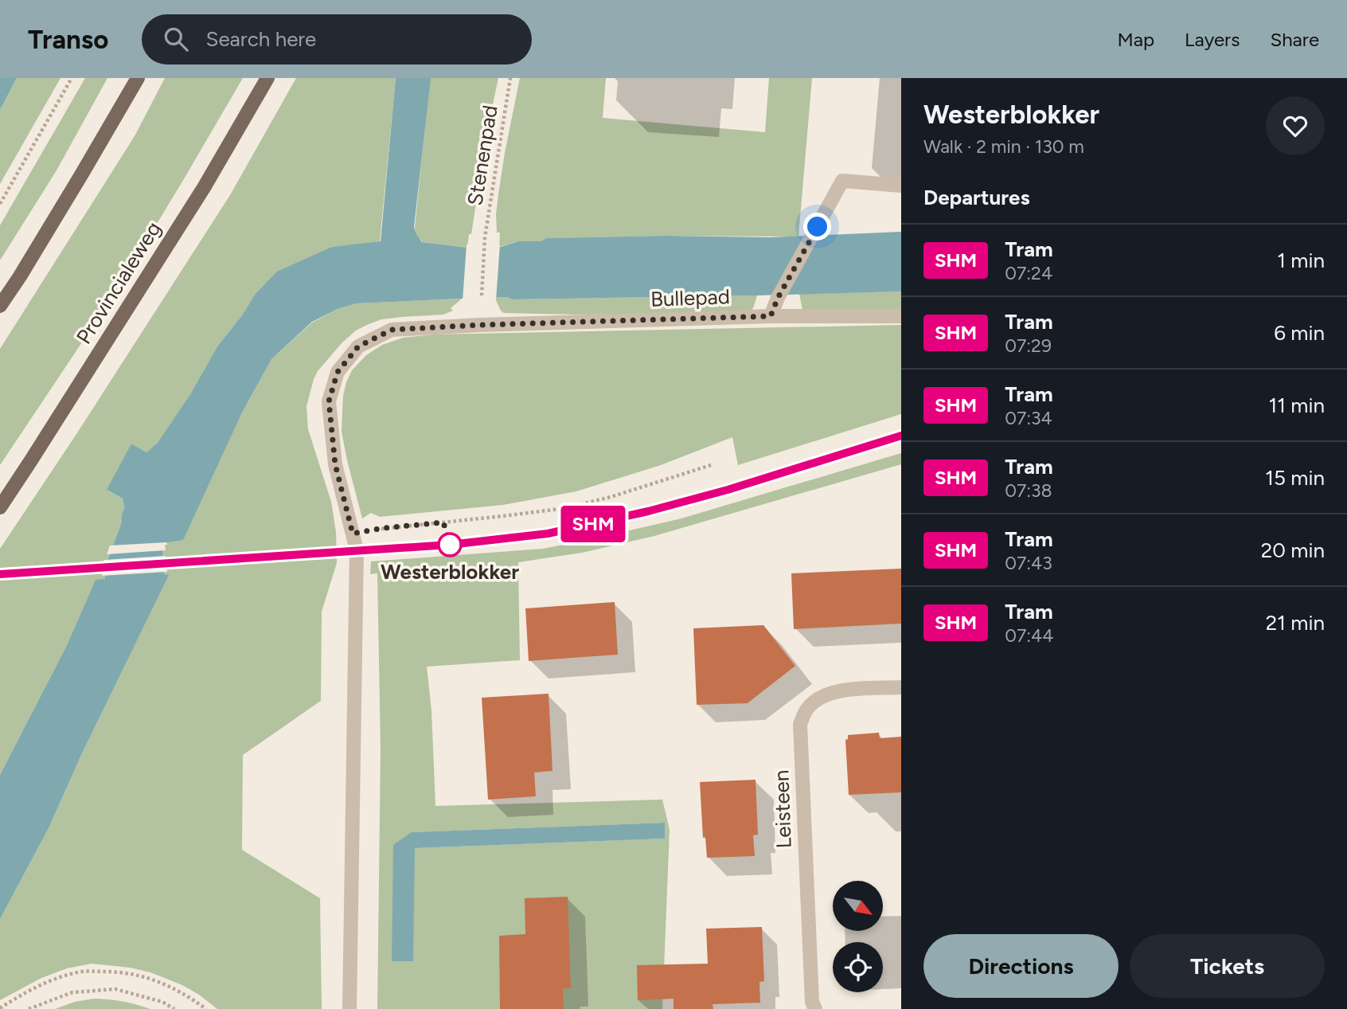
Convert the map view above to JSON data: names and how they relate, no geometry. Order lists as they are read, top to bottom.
{
  "streets": {
    "main road": ["Provincialeweg"],
    "street": ["Bullepad", "Leisteen"],
    "path": ["Stenenpad"]
  },
  "places": ["Westerblokker"],
  "lines": ["tram line SHM"],
  "north": "bottom right",
  "page": {
    "header": "Transo",
    "search": "Search here",
    "nav": ["Map", "Layers", "Share"],
    "on_map": "SHM",
    "heading": [
      ["Westerblokker", "Walk · 2 min · 130 m"],
      "Departures"
    ],
    "list": [
      {
        "mark": "SHM",
        "name": "Tram",
        "note": "07:24",
        "value": "1 min"
      },
      {
        "mark": "SHM",
        "name": "Tram",
        "note": "07:29",
        "value": "6 min"
      },
      {
        "mark": "SHM",
        "name": "Tram",
        "note": "07:34",
        "value": "11 min"
      },
      {
        "mark": "SHM",
        "name": "Tram",
        "note": "07:38",
        "value": "15 min"
      },
      {
        "mark": "SHM",
        "name": "Tram",
        "note": "07:43",
        "value": "20 min"
      },
      {
        "mark": "SHM",
        "name": "Tram",
        "note": "07:44",
        "value": "21 min"
      }
    ],
    "buttons": ["Directions", "Tickets"]
  }
}
